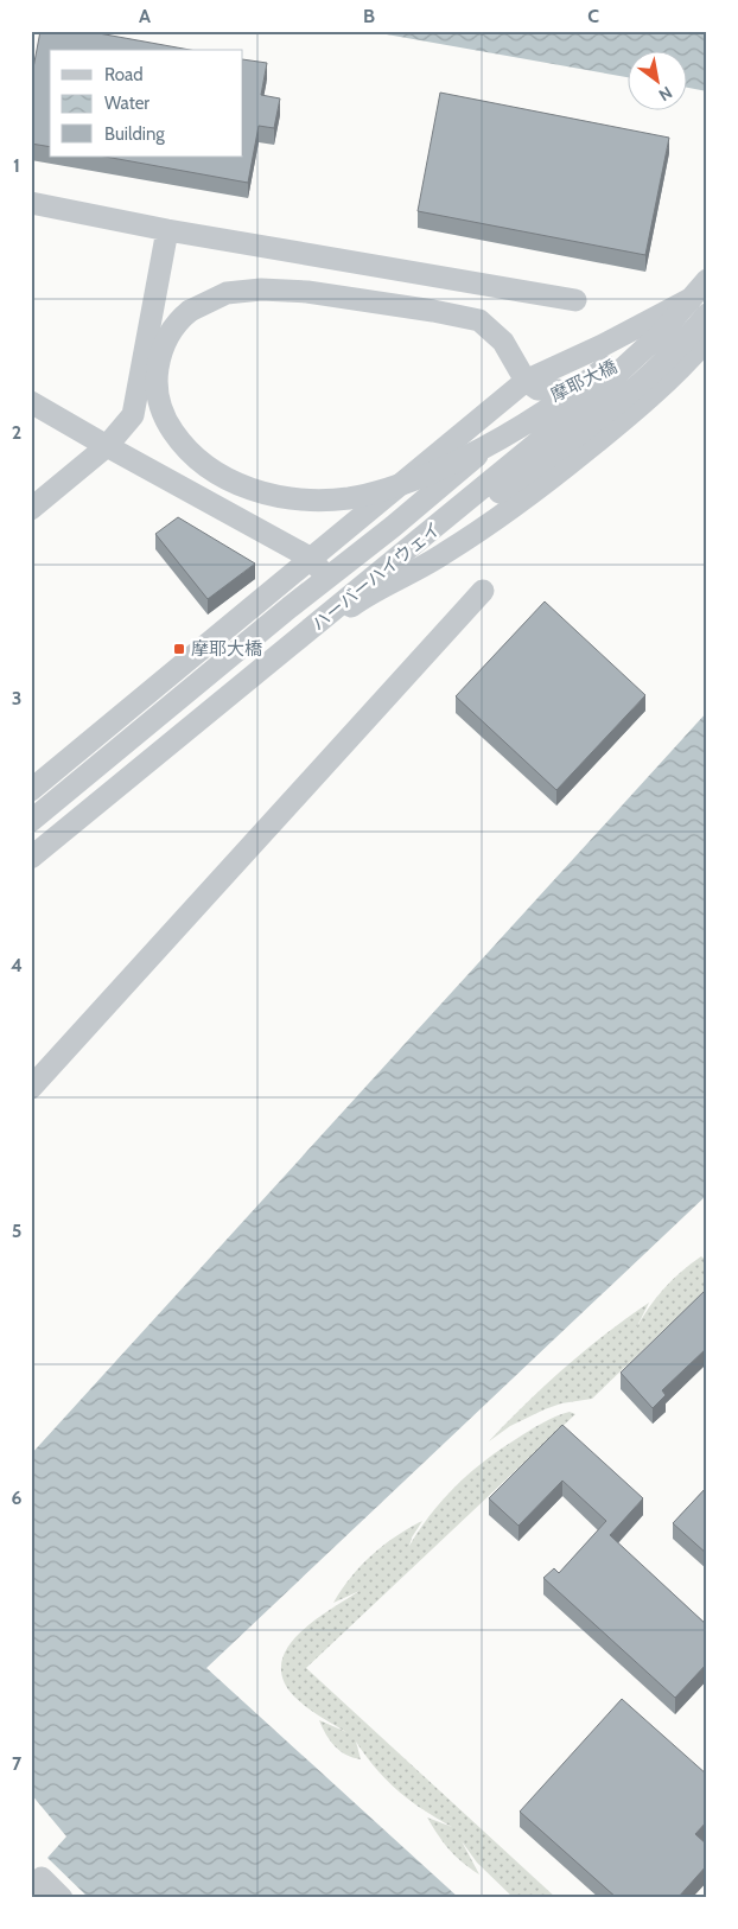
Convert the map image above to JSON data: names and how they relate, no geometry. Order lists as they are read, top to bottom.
{
  "streets": {
    "street": ["摩耶大橋", "ハーバーハイウェイ"]
  },
  "crossings": [
    ["摩耶大橋", "ハーバーハイウェイ"]
  ],
  "places": {
    "transit": ["摩耶大橋"]
  },
  "legend": ["Road", "Water", "Building"],
  "north": "bottom right",
  "grid": {
    "columns": ["A", "B", "C"],
    "rows": [
      "1",
      "2",
      "3",
      "4",
      "5",
      "6",
      "7"
    ]
  }
}
